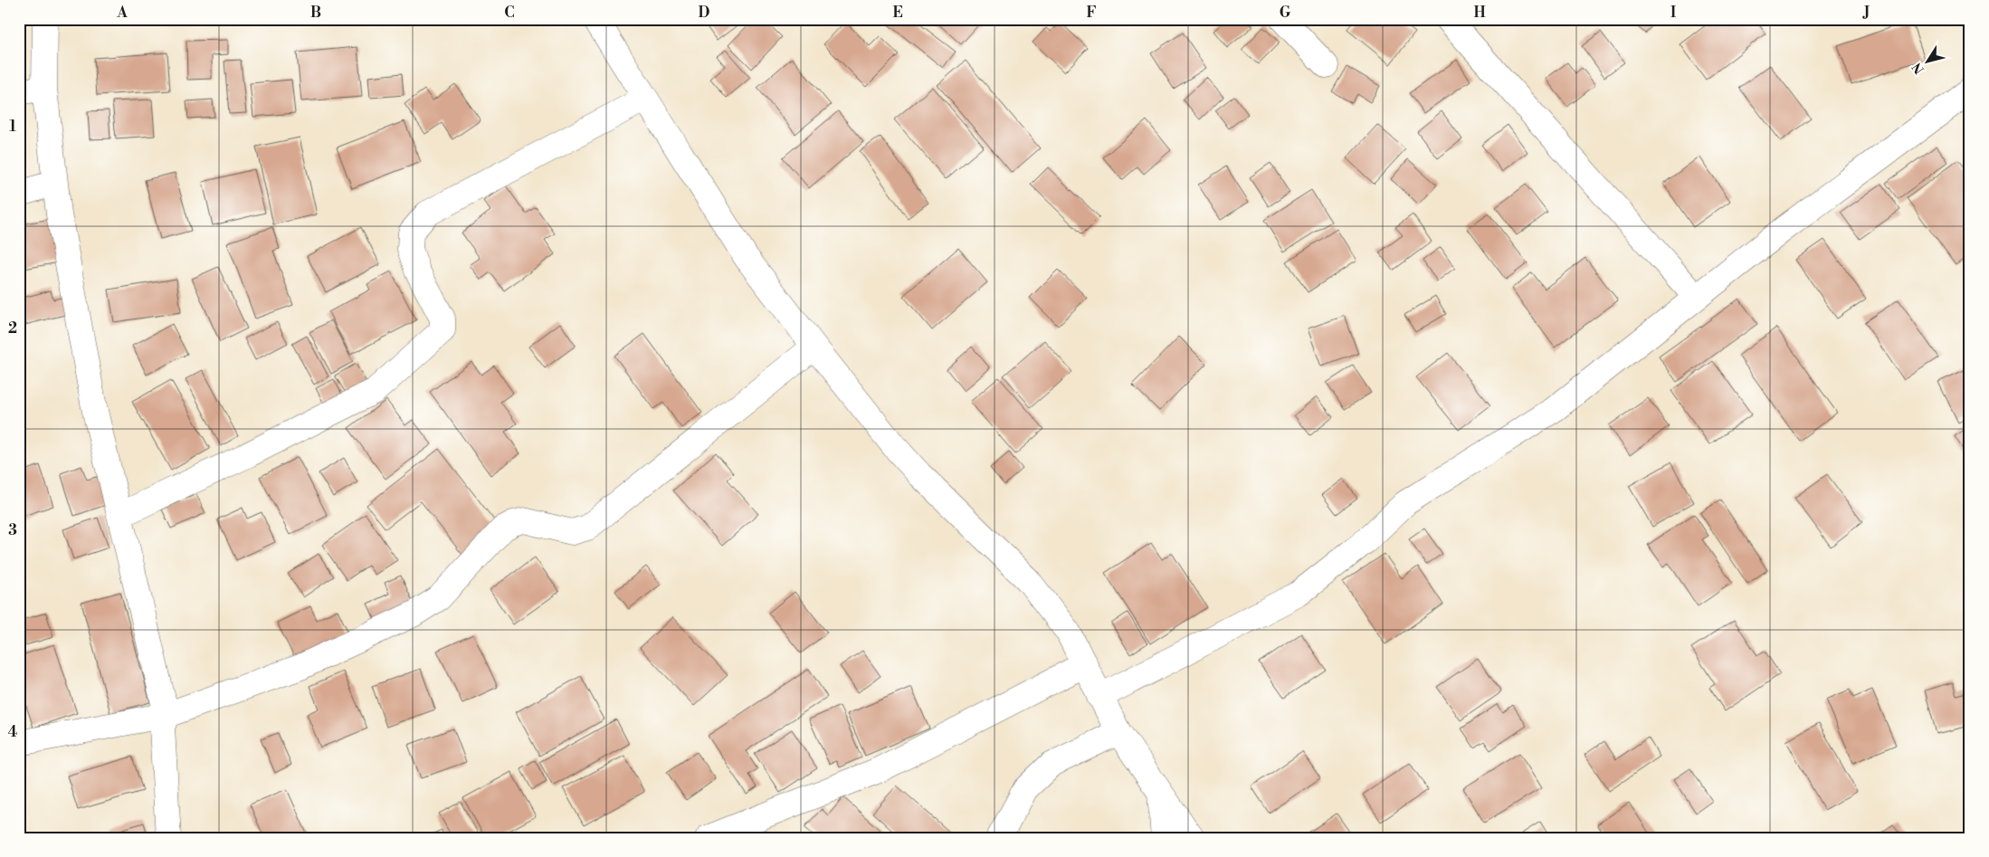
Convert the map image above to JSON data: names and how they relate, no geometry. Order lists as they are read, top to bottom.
{
  "north": "bottom left",
  "grid": {
    "columns": [
      "A",
      "B",
      "C",
      "D",
      "E",
      "F",
      "G",
      "H",
      "I",
      "J"
    ],
    "rows": [
      "1",
      "2",
      "3",
      "4"
    ]
  }
}
